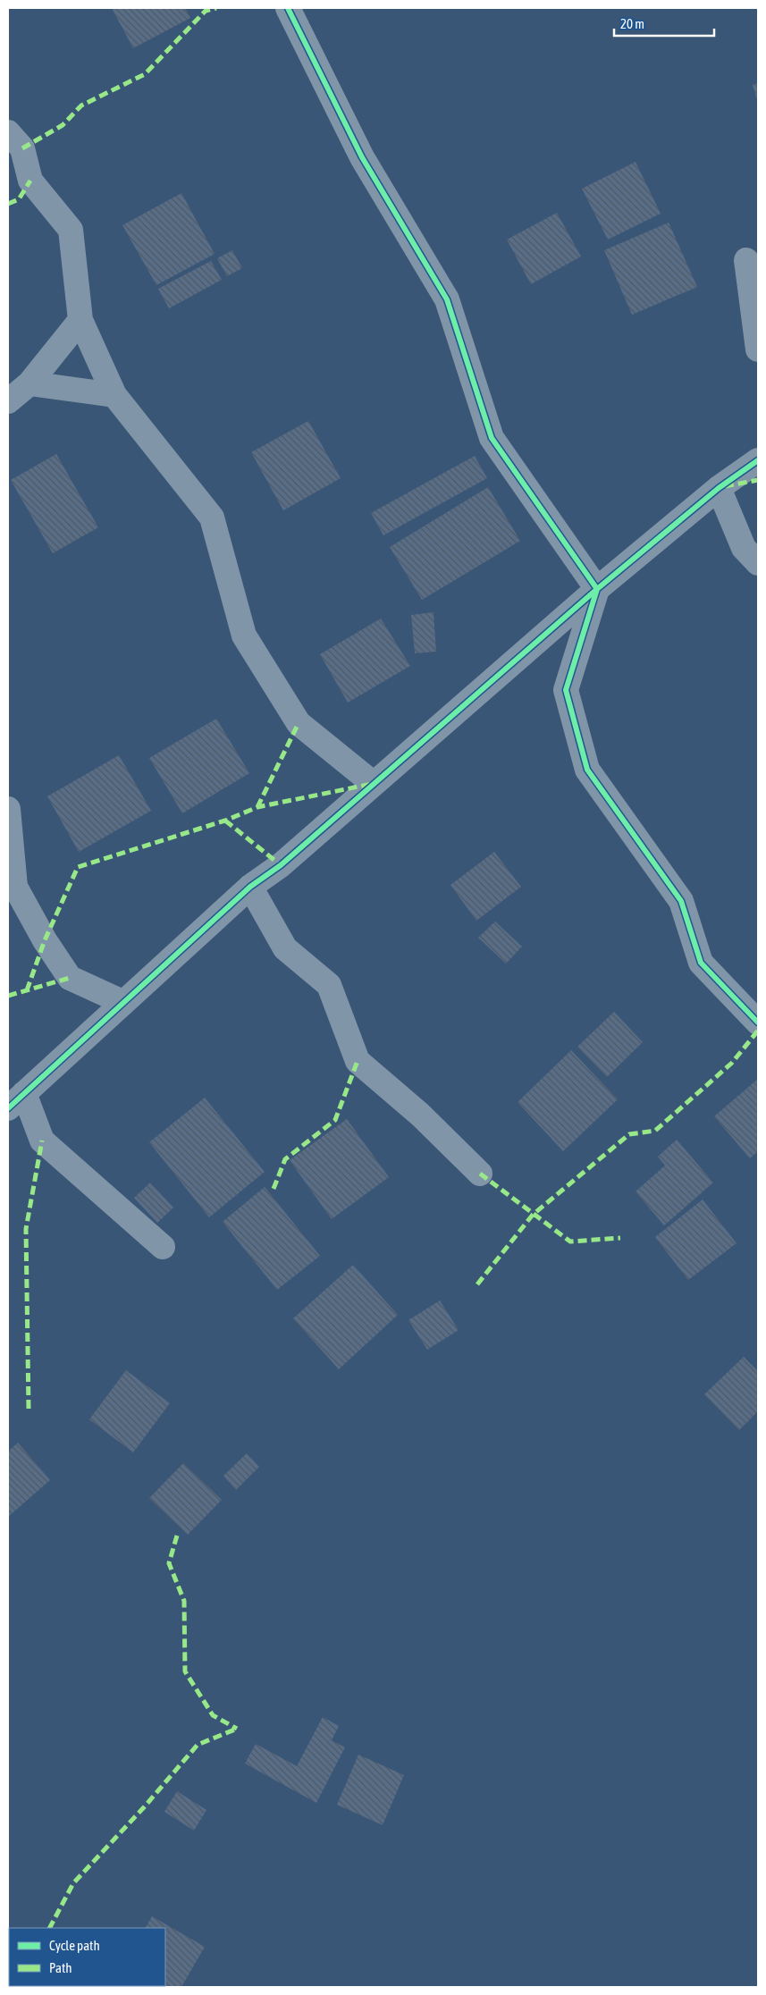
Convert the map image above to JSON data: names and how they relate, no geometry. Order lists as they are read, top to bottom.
{
  "legend": ["Cycle path", "Path"],
  "scale_bar": "20 m"
}
